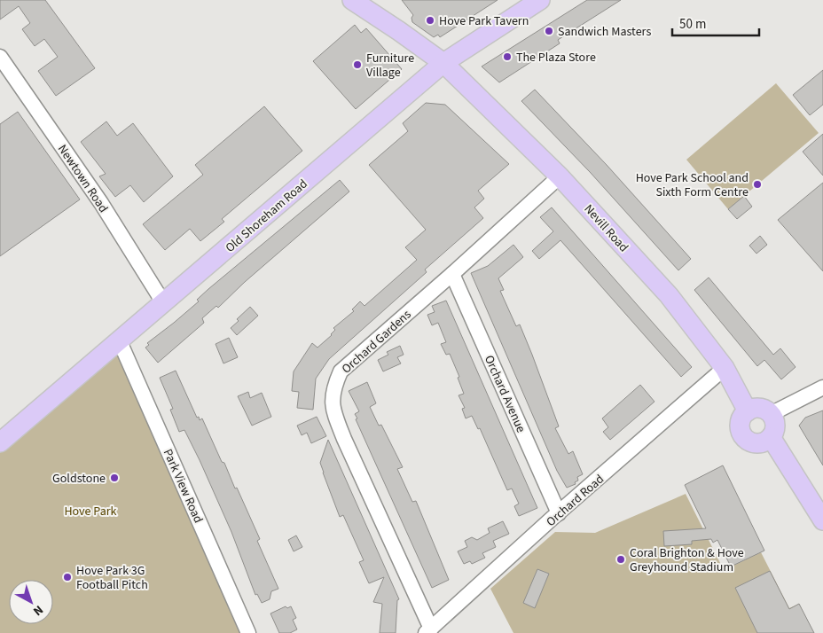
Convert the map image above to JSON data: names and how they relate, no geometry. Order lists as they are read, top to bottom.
{
  "streets": {
    "main road": ["Old Shoreham Road", "Nevill Road"],
    "street": [
      "Newtown Road",
      "Orchard Gardens",
      "Orchard Avenue",
      "Park View Road",
      "Orchard Road"
    ]
  },
  "crossings": [
    ["Newtown Road", "Old Shoreham Road"],
    ["Old Shoreham Road", "Nevill Road"],
    ["Old Shoreham Road", "Park View Road"],
    ["Nevill Road", "Orchard Gardens"],
    ["Nevill Road", "Orchard Road"],
    ["Orchard Gardens", "Orchard Avenue"],
    ["Orchard Gardens", "Orchard Road"],
    ["Orchard Avenue", "Orchard Road"]
  ],
  "parks": ["Hove Park"],
  "places": [
    "Hove Park Tavern",
    "Sandwich Masters",
    "The Plaza Store",
    "Furniture Village",
    "Hove Park School and Sixth Form Centre",
    "Goldstone",
    "Coral Brighton & Hove Greyhound Stadium",
    "Hove Park 3G Football Pitch"
  ],
  "scale_bar": "50 m",
  "north": "bottom right"
}
